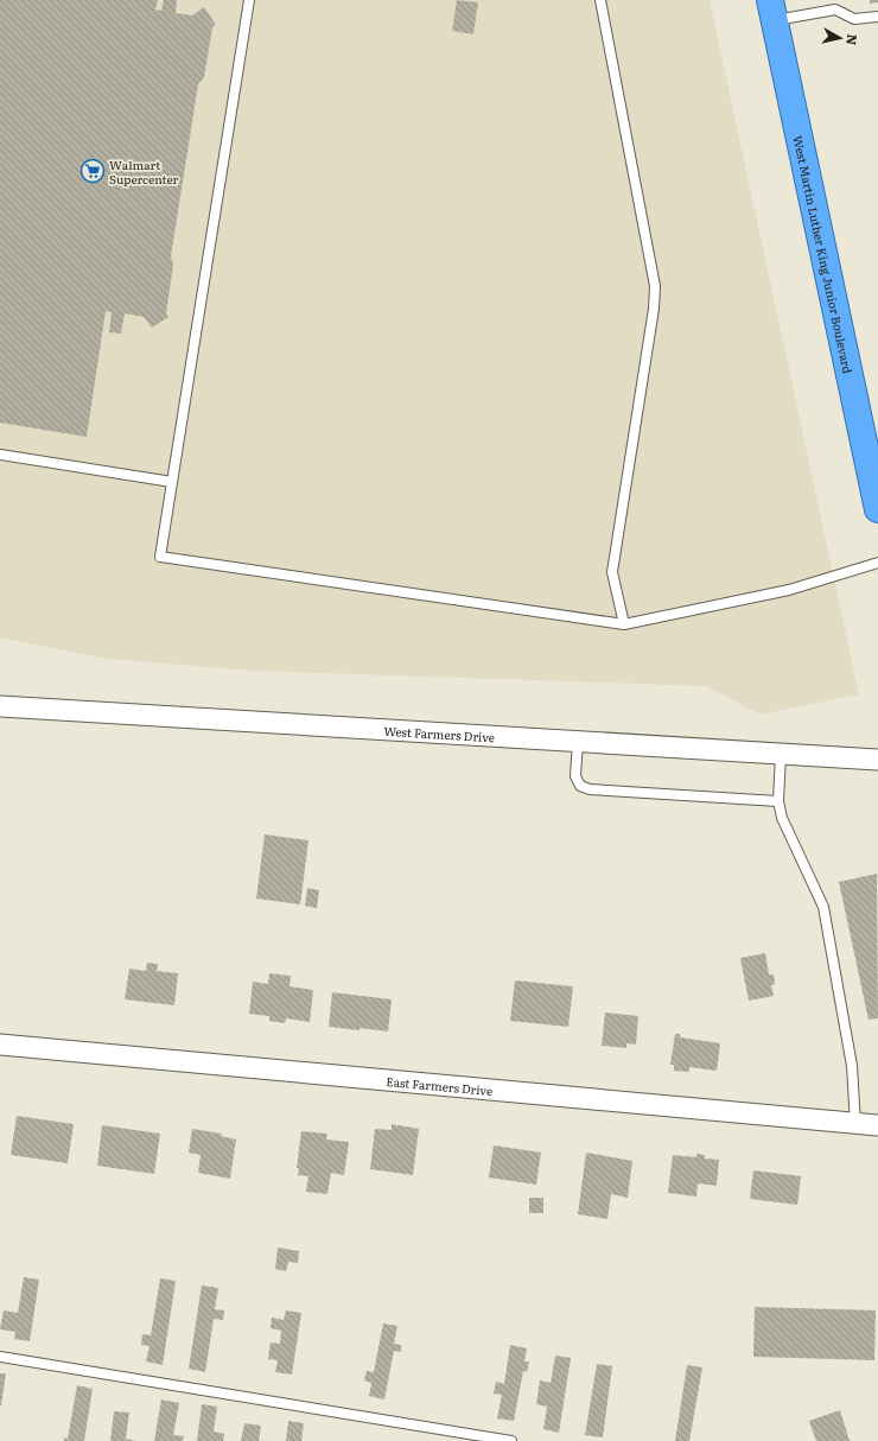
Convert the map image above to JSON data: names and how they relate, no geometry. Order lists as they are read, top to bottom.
{
  "streets": {
    "highway": ["West Martin Luther King Junior Boulevard"],
    "street": ["West Farmers Drive", "East Farmers Drive"]
  },
  "places": {
    "supermarket": ["Walmart Supercenter"]
  },
  "north": "right"
}
